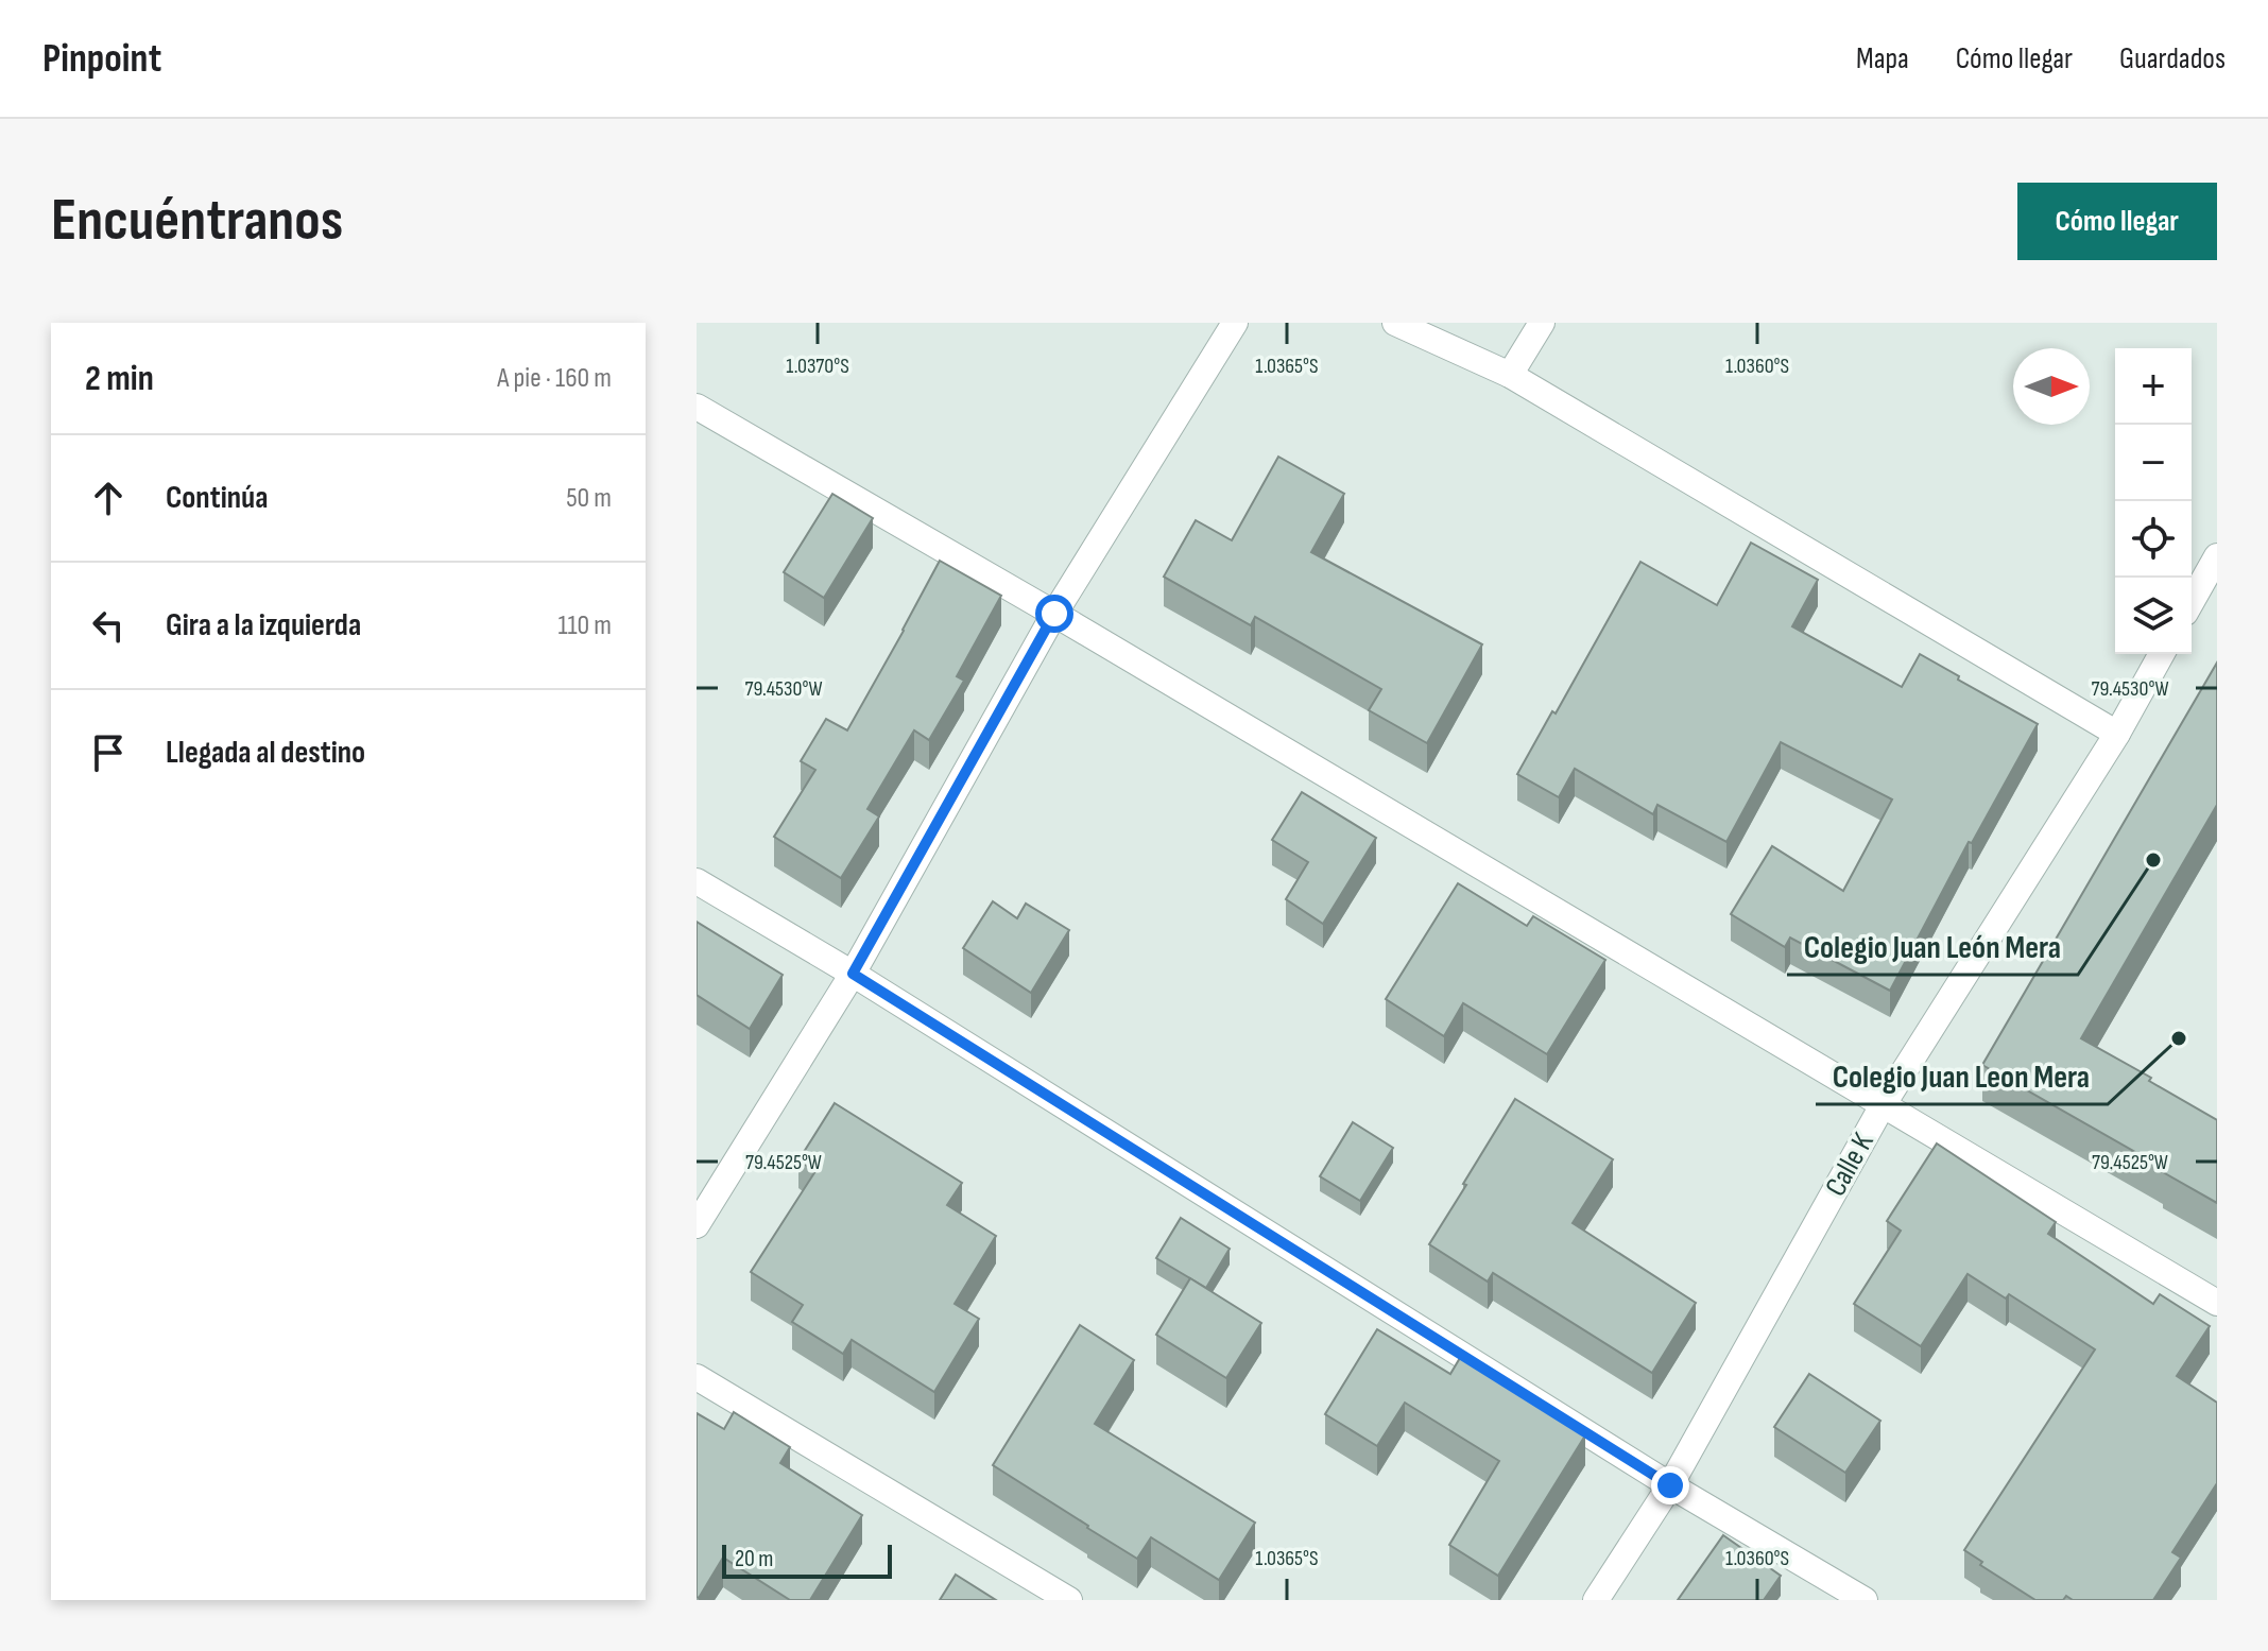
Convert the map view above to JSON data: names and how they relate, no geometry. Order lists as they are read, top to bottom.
{
  "streets": {
    "street": ["Calle K"]
  },
  "places": ["Colegio Juan León Mera", "Colegio Juan Leon Mera"],
  "scale_bar": "20 m",
  "north": "right",
  "page": {
    "header": "Pinpoint",
    "nav": ["Mapa", "Cómo llegar", "Guardados"],
    "buttons": "Cómo llegar",
    "title": "Encuéntranos",
    "heading": ["2 min", "A pie · 160 m"],
    "map_buttons": ["+", "−"],
    "list": [
      ["Continúa", "50 m"],
      ["Gira a la izquierda", "110 m"],
      "Llegada al destino"
    ],
    "scale": "20 m"
  },
  "coordinates": [
    "1.0370°S",
    "1.0365°S",
    "1.0360°S",
    "79.4530°W",
    "79.4525°W"
  ]
}
